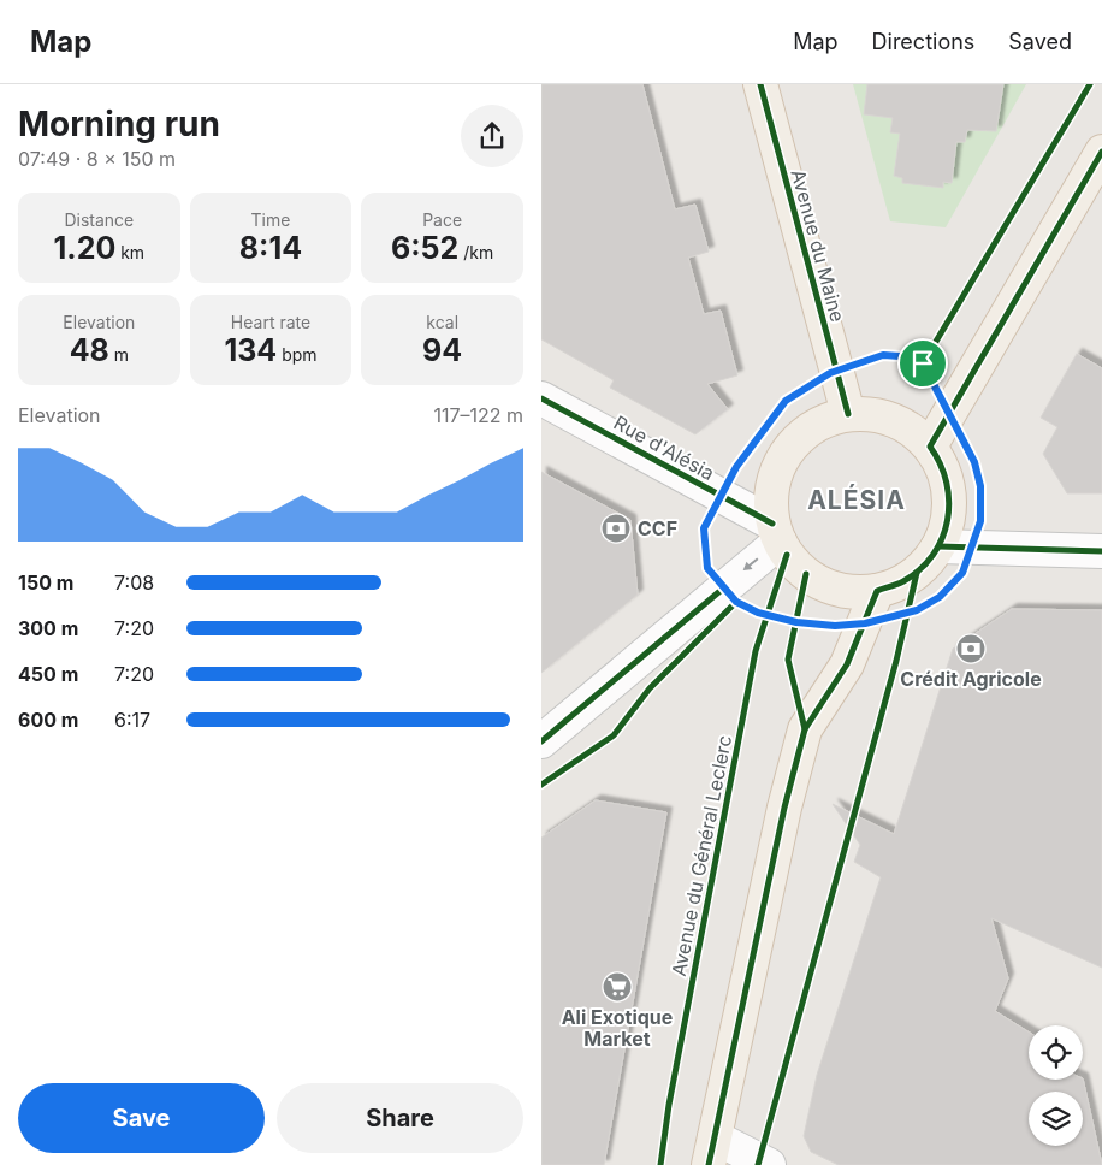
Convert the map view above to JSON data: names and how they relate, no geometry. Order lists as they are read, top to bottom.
{
  "streets": {
    "main road": ["Avenue du Maine", "Rue d'Alésia"],
    "cycle path": ["Avenue du Général Leclerc"]
  },
  "crossings": [
    ["Avenue du Maine", "Rue d'Alésia"]
  ],
  "districts": ["ALÉSIA"],
  "places": {
    "bank": ["CCF", "Crédit Agricole"],
    "supermarket": ["Ali Exotique Market"]
  },
  "page": {
    "header": "Map",
    "nav": ["Map", "Directions", "Saved"],
    "heading": ["Morning run", "07:49 · 8 × 150 m"],
    "stats": [
      ["Distance", "1.20 km"],
      ["Time", "8:14"],
      ["Pace", "6:52 /km"],
      ["Elevation", "48 m"],
      ["Heart rate", "134 bpm"],
      ["kcal", "94"]
    ],
    "chart": ["Elevation", "117–122 m"],
    "list": [
      {
        "name": "150 m",
        "note": "7:08"
      },
      {
        "name": "300 m",
        "note": "7:20"
      },
      {
        "name": "450 m",
        "note": "7:20"
      },
      {
        "name": "600 m",
        "note": "6:17"
      }
    ],
    "buttons": ["Save", "Share"]
  }
}
